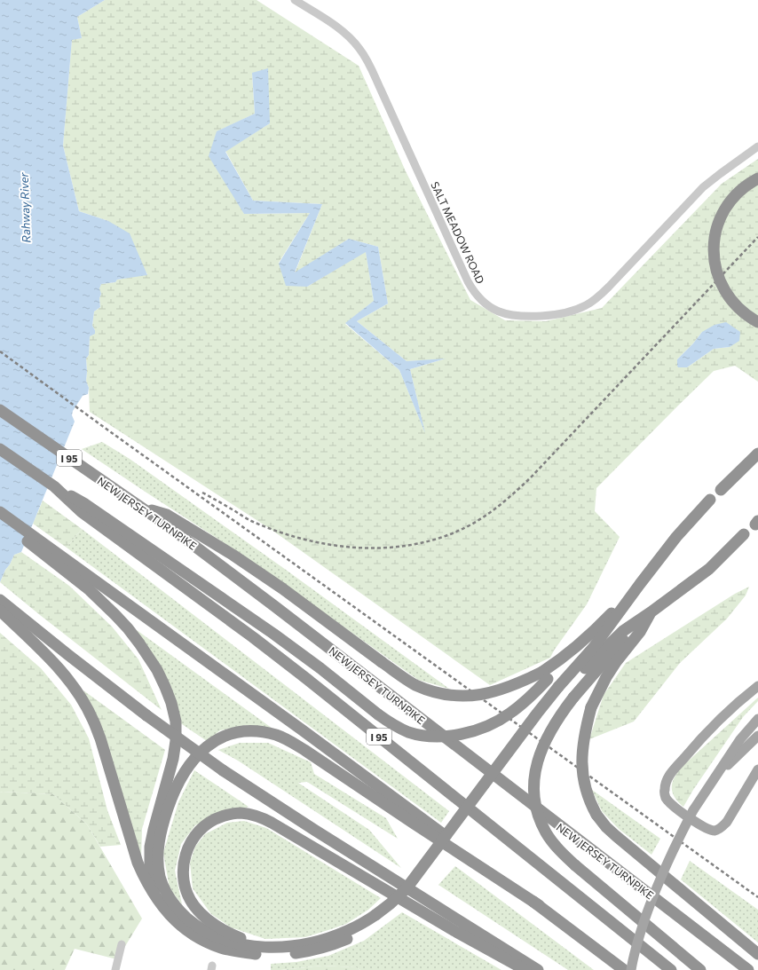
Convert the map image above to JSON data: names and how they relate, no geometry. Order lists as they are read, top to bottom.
{
  "streets": {
    "highway": ["I 95", "NEW JERSEY TURNPIKE"],
    "street": ["SALT MEADOW ROAD"]
  },
  "water": ["Rahway River"]
}
